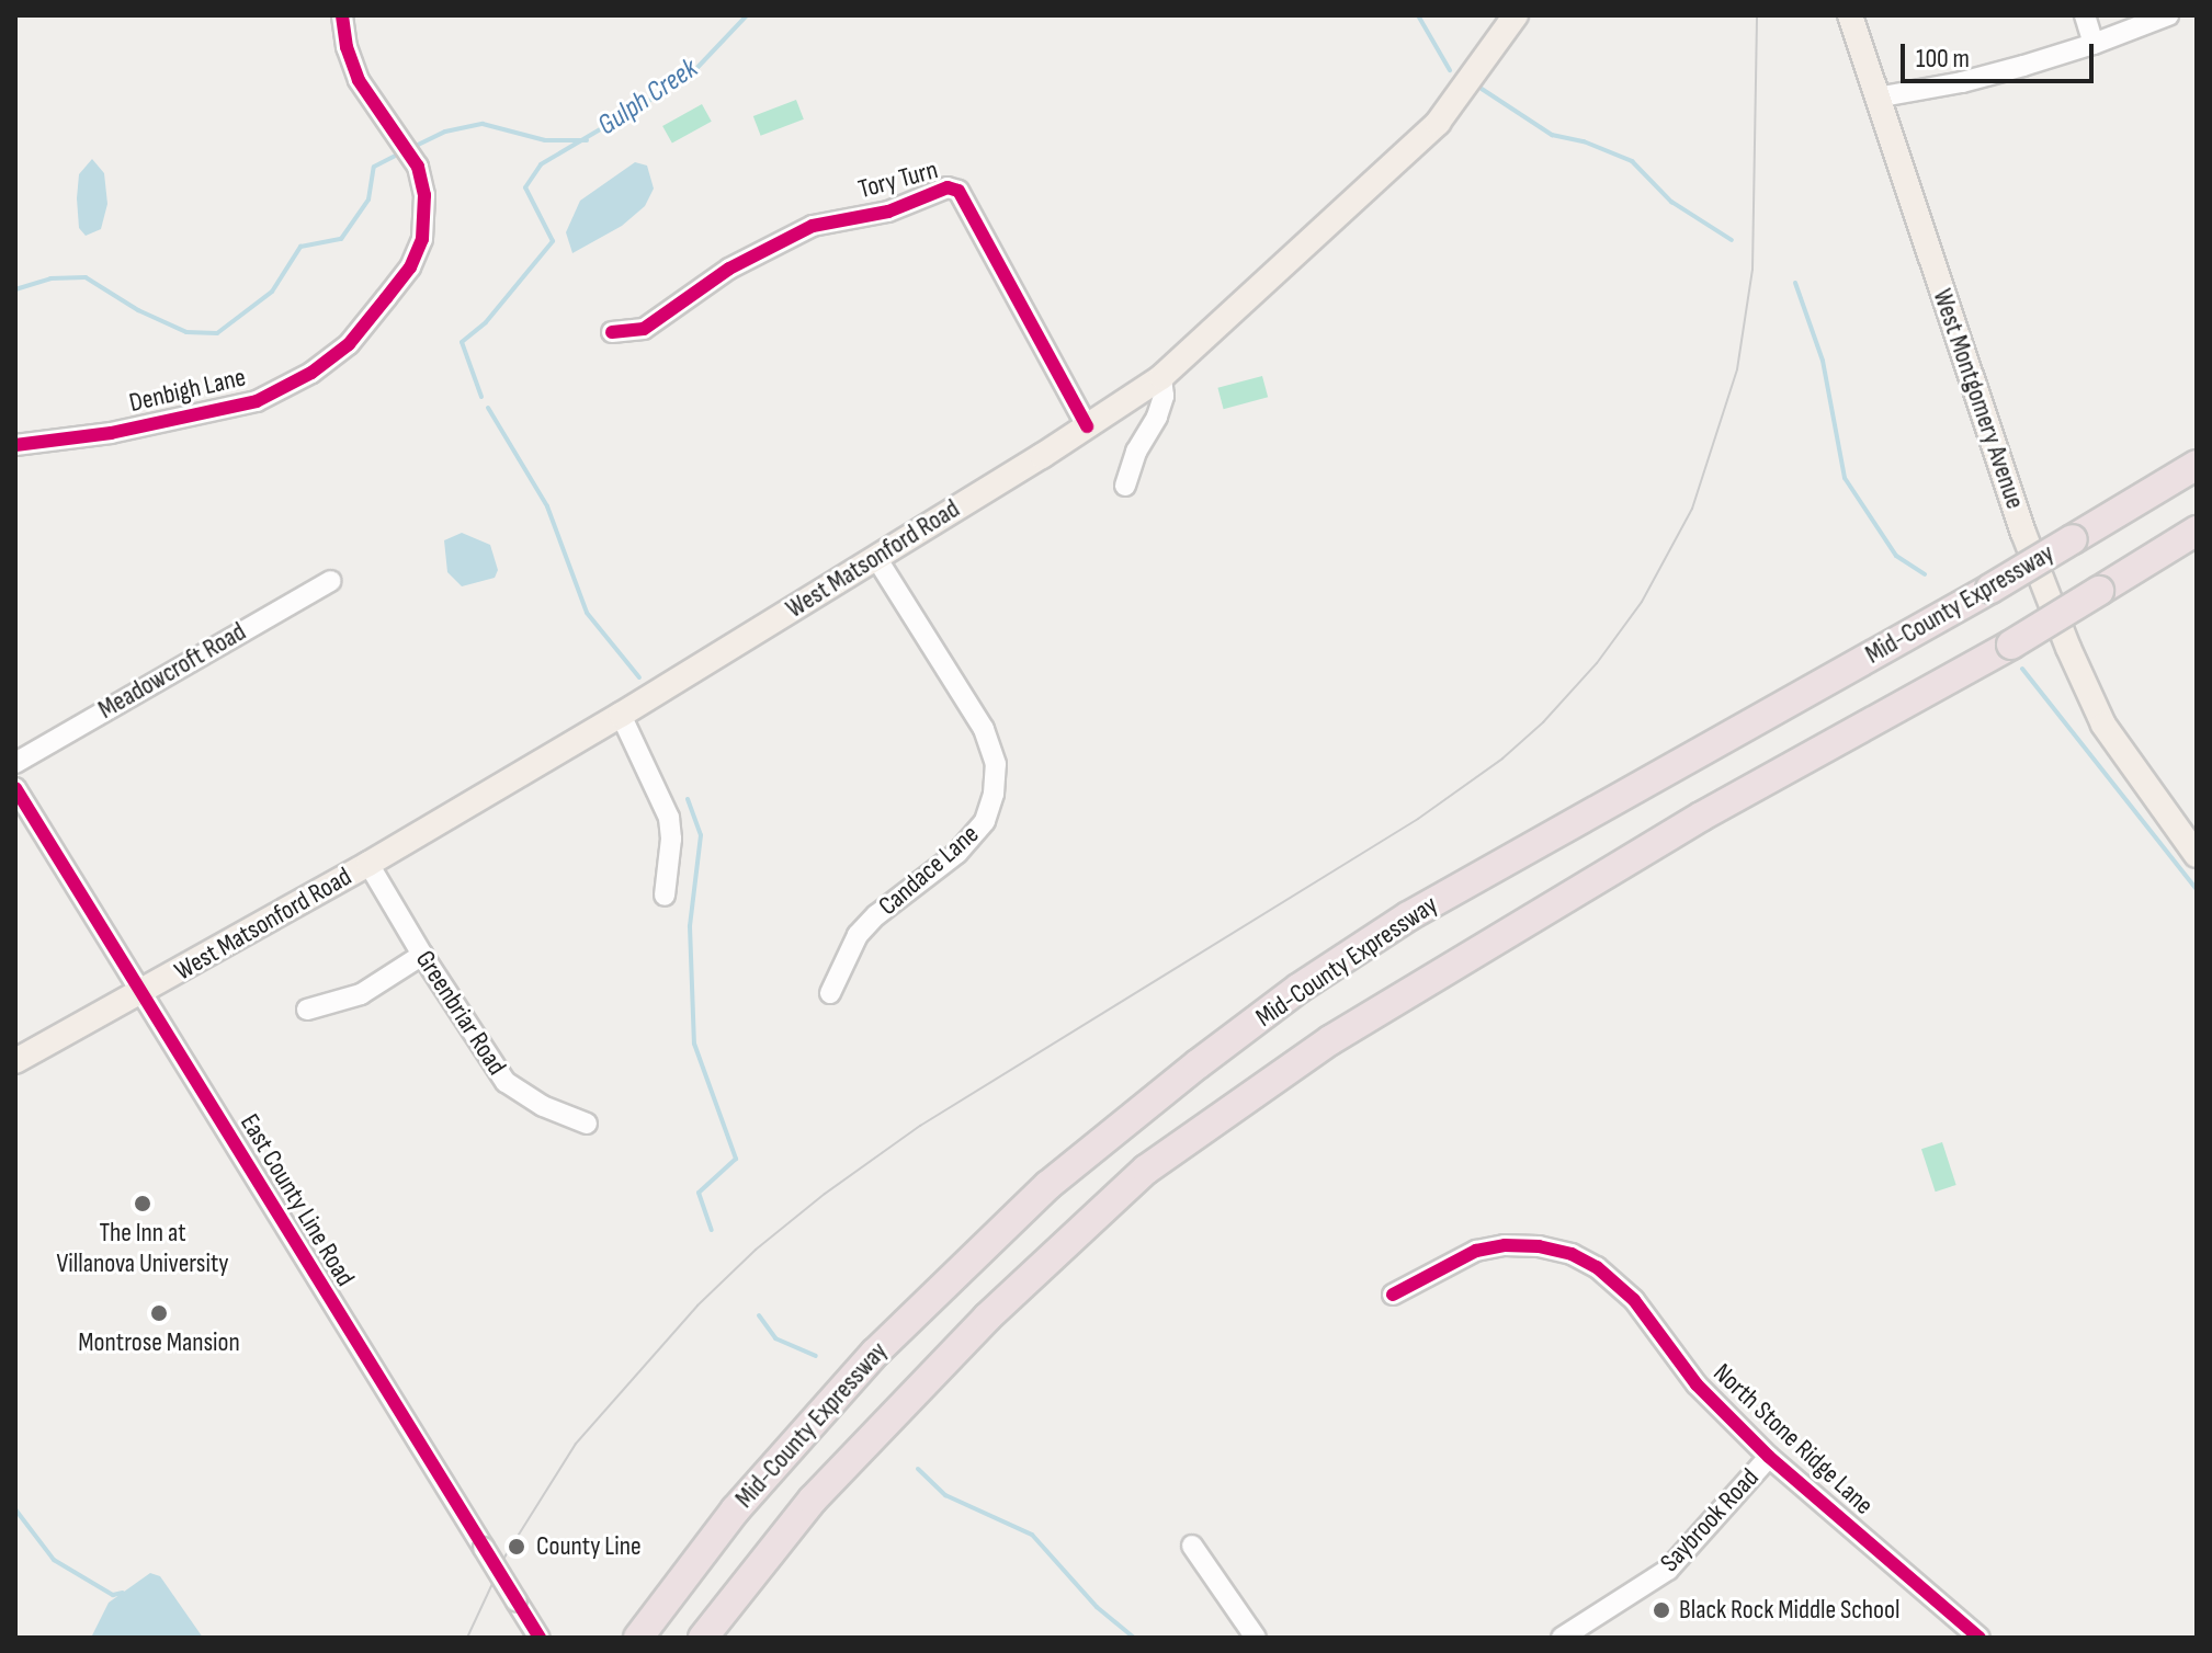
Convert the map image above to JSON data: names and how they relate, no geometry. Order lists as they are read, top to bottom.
{
  "streets": {
    "highway": ["Mid-County Expressway"],
    "main road": ["West Montgomery Avenue", "West Matsonford Road"],
    "street": [
      "Tory Turn",
      "Denbigh Lane",
      "Meadowcroft Road",
      "Candace Lane",
      "Greenbriar Road",
      "East County Line Road",
      "North Stone Ridge Lane",
      "Saybrook Road"
    ]
  },
  "crossings": [
    ["Tory Turn", "West Matsonford Road"],
    ["West Matsonford Road", "Candace Lane"],
    ["West Matsonford Road", "Greenbriar Road"],
    ["West Matsonford Road", "East County Line Road"],
    ["North Stone Ridge Lane", "Saybrook Road"]
  ],
  "water": ["Gulph Creek"],
  "places": [
    "The Inn at Villanova University",
    "Montrose Mansion",
    "County Line",
    "Black Rock Middle School"
  ],
  "scale_bar": "100 m"
}
